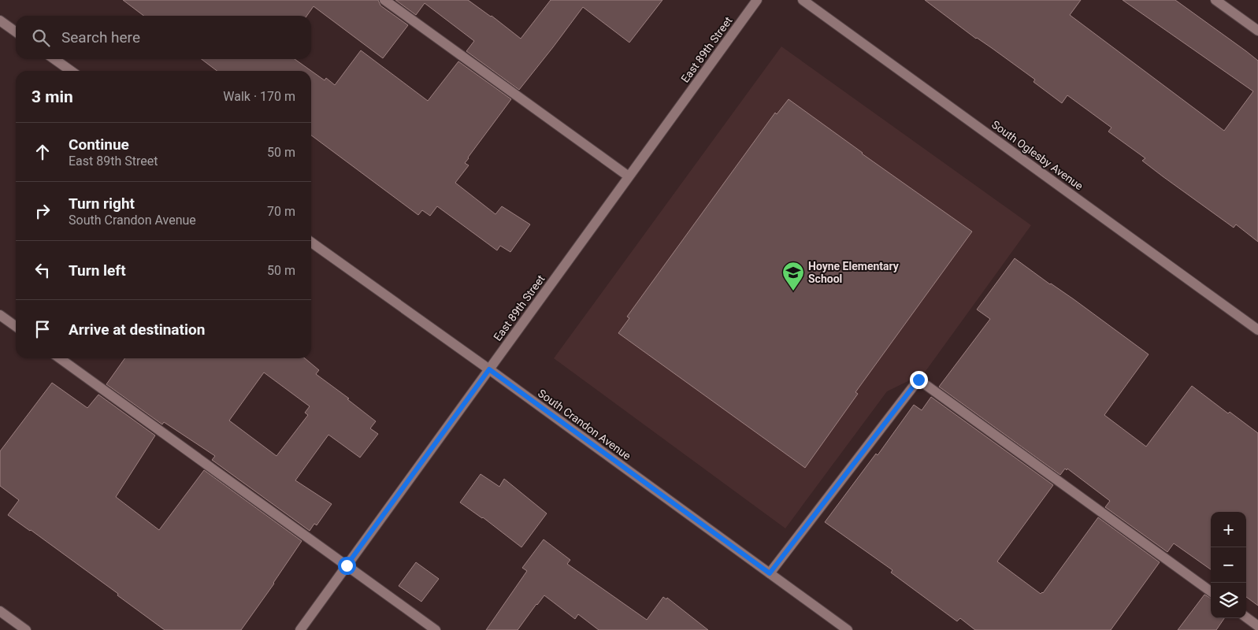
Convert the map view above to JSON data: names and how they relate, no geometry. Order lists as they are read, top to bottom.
{
  "streets": {
    "street": ["East 89th Street", "South Oglesby Avenue", "South Crandon Avenue"]
  },
  "crossings": [
    ["East 89th Street", "South Crandon Avenue"]
  ],
  "places": {
    "school or university": ["Hoyne Elementary School"]
  },
  "page": {
    "search": "Search here",
    "heading": ["3 min", "Walk · 170 m"],
    "list": [
      ["Continue", "East 89th Street", "50 m"],
      ["Turn right", "South Crandon Avenue", "70 m"],
      ["Turn left", "50 m"],
      "Arrive at destination"
    ],
    "map_buttons": ["+", "−"]
  }
}
